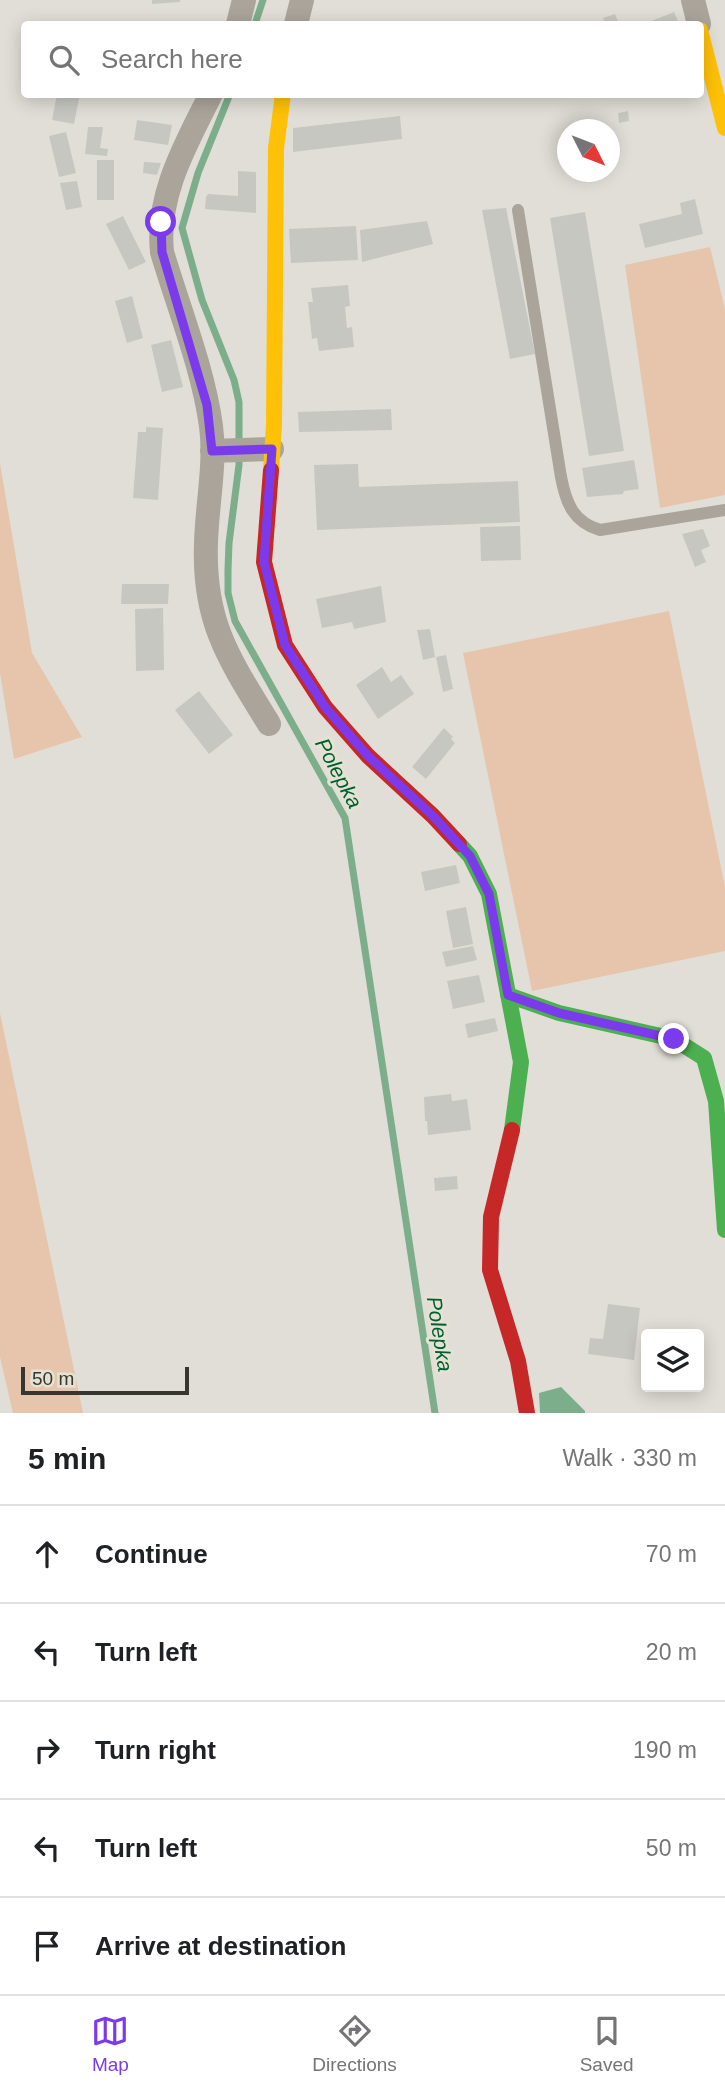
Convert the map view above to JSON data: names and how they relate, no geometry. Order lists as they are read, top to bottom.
{
  "water": ["Polepka"],
  "scale_bar": "50 m",
  "north": "bottom right",
  "page": {
    "search": "Search here",
    "scale": "50 m",
    "heading": ["5 min", "Walk · 330 m"],
    "list": [
      ["Continue", "70 m"],
      ["Turn left", "20 m"],
      ["Turn right", "190 m"],
      ["Turn left", "50 m"],
      "Arrive at destination"
    ],
    "nav": ["Map", "Directions", "Saved"]
  }
}
